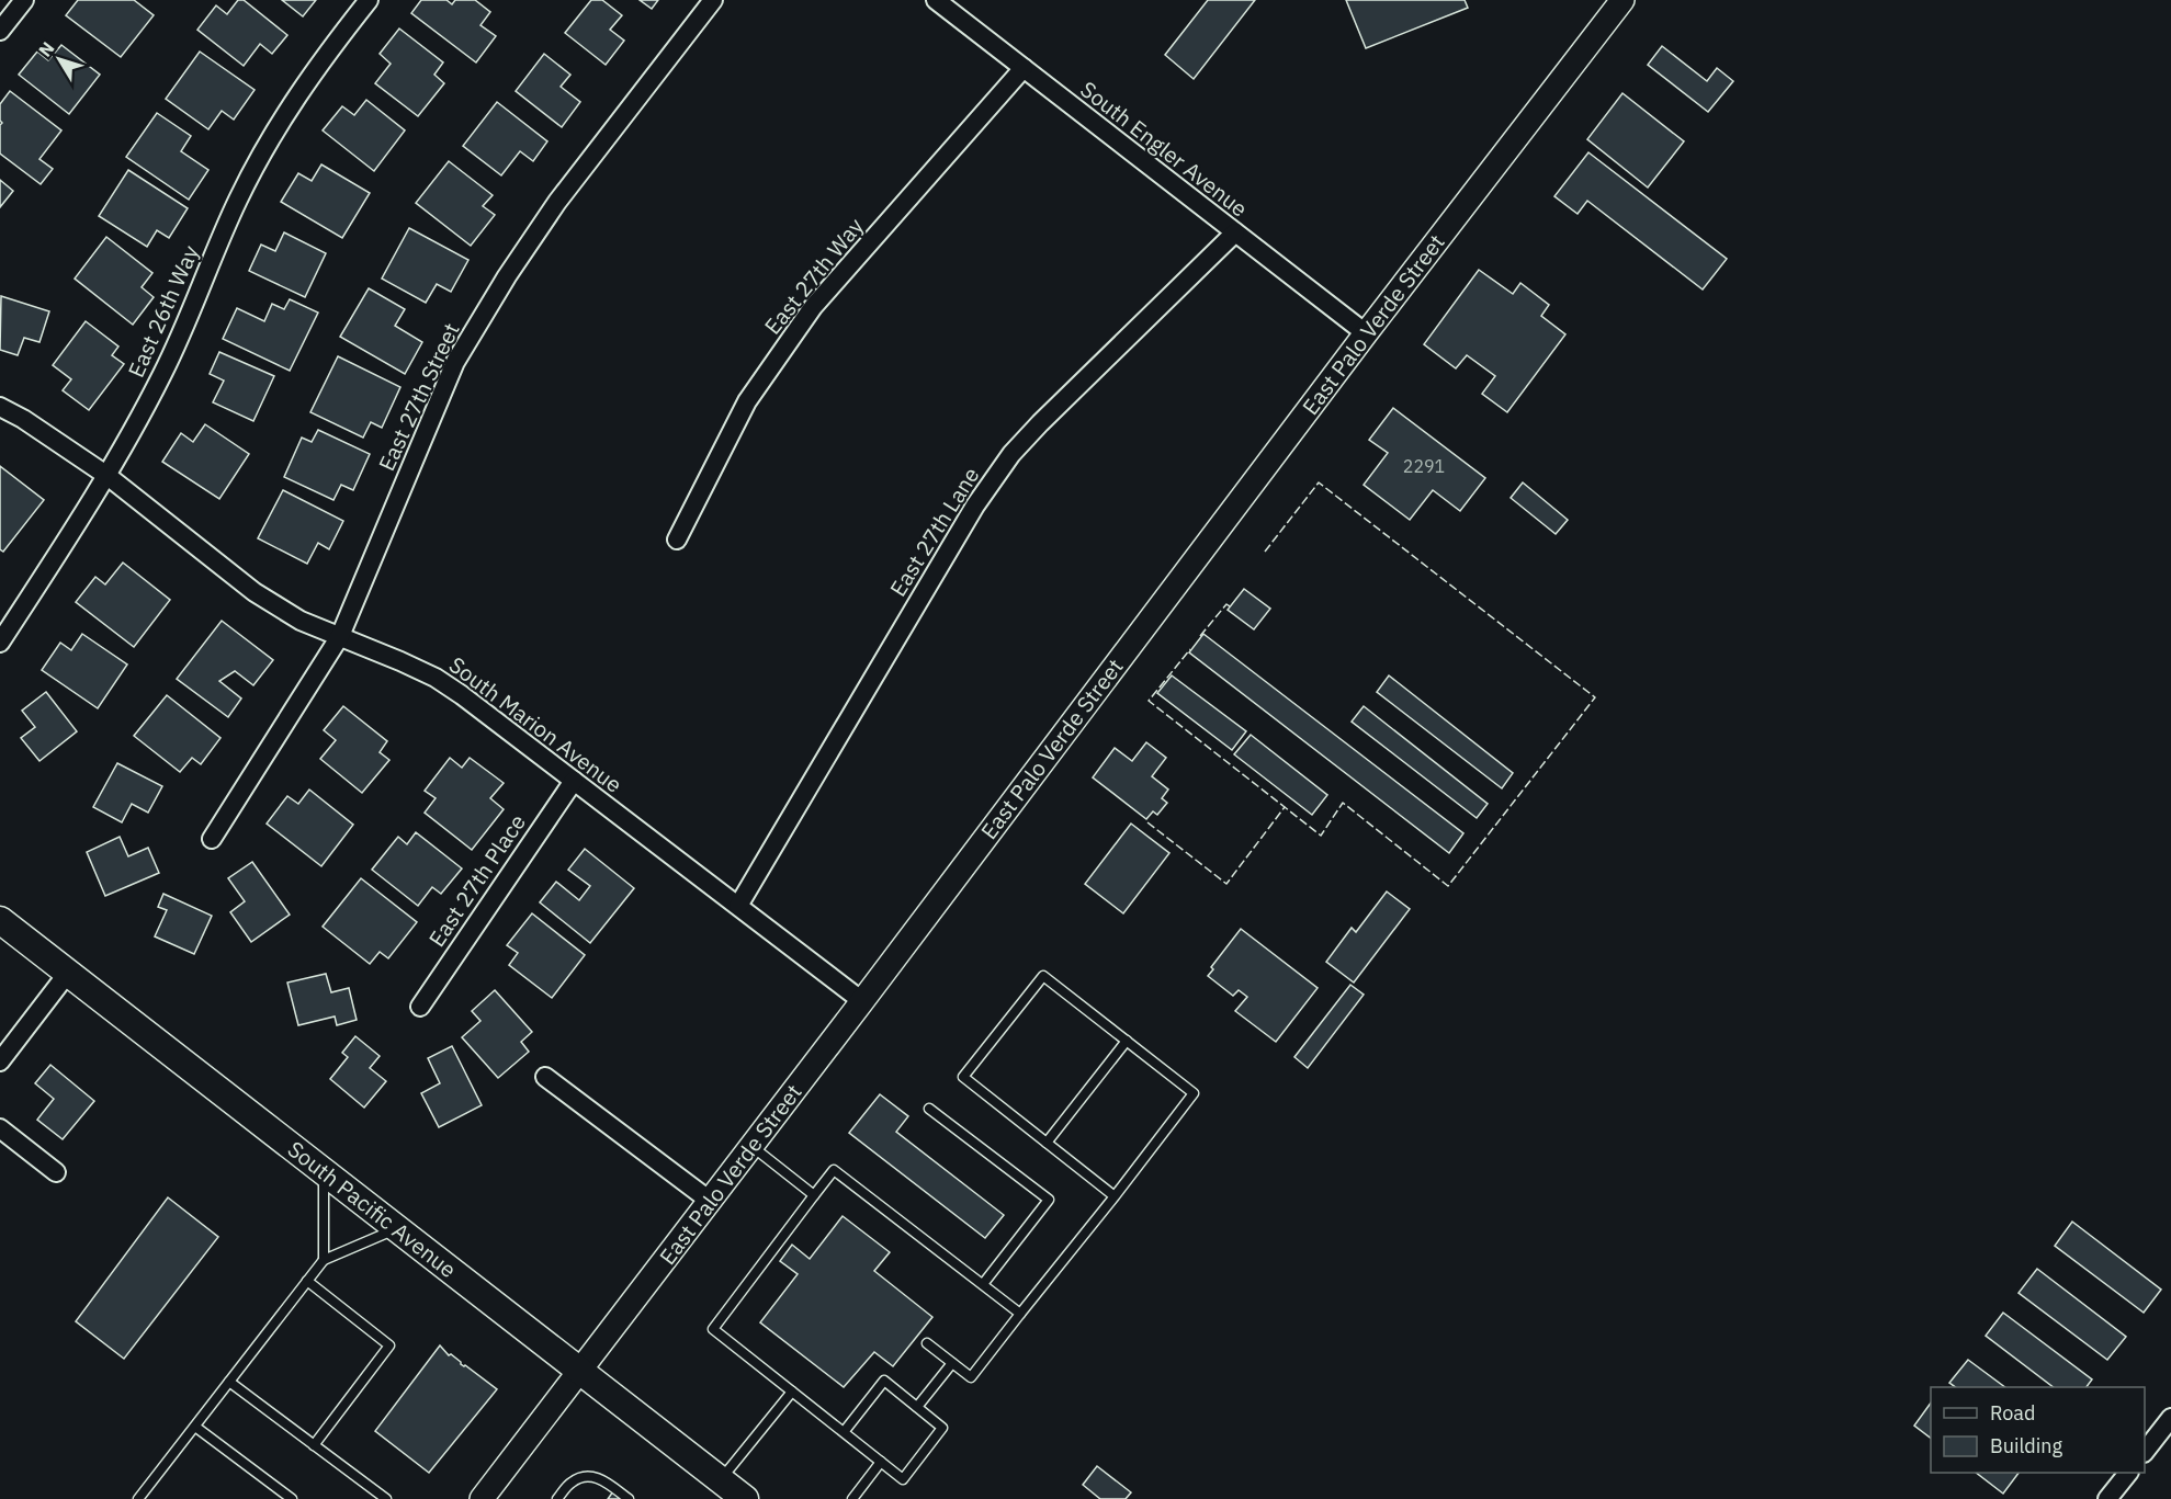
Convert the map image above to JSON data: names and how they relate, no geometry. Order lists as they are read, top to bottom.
{
  "streets": {
    "main road": ["South Pacific Avenue"],
    "street": [
      "South Engler Avenue",
      "East 27th Way",
      "East 26th Way",
      "East Palo Verde Street",
      "East 27th Street",
      "East 27th Lane",
      "South Marion Avenue",
      "East 27th Place"
    ]
  },
  "crossings": [
    ["South Engler Avenue", "East 27th Way"],
    ["South Engler Avenue", "East Palo Verde Street"],
    ["South Engler Avenue", "East 27th Lane"],
    ["East 26th Way", "South Marion Avenue"],
    ["East Palo Verde Street", "South Marion Avenue"],
    ["East Palo Verde Street", "South Pacific Avenue"],
    ["East 27th Street", "South Marion Avenue"],
    ["East 27th Lane", "South Marion Avenue"],
    ["South Marion Avenue", "East 27th Place"]
  ],
  "house_numbers": ["2291"],
  "legend": ["Road", "Building"],
  "north": "top left"
}
